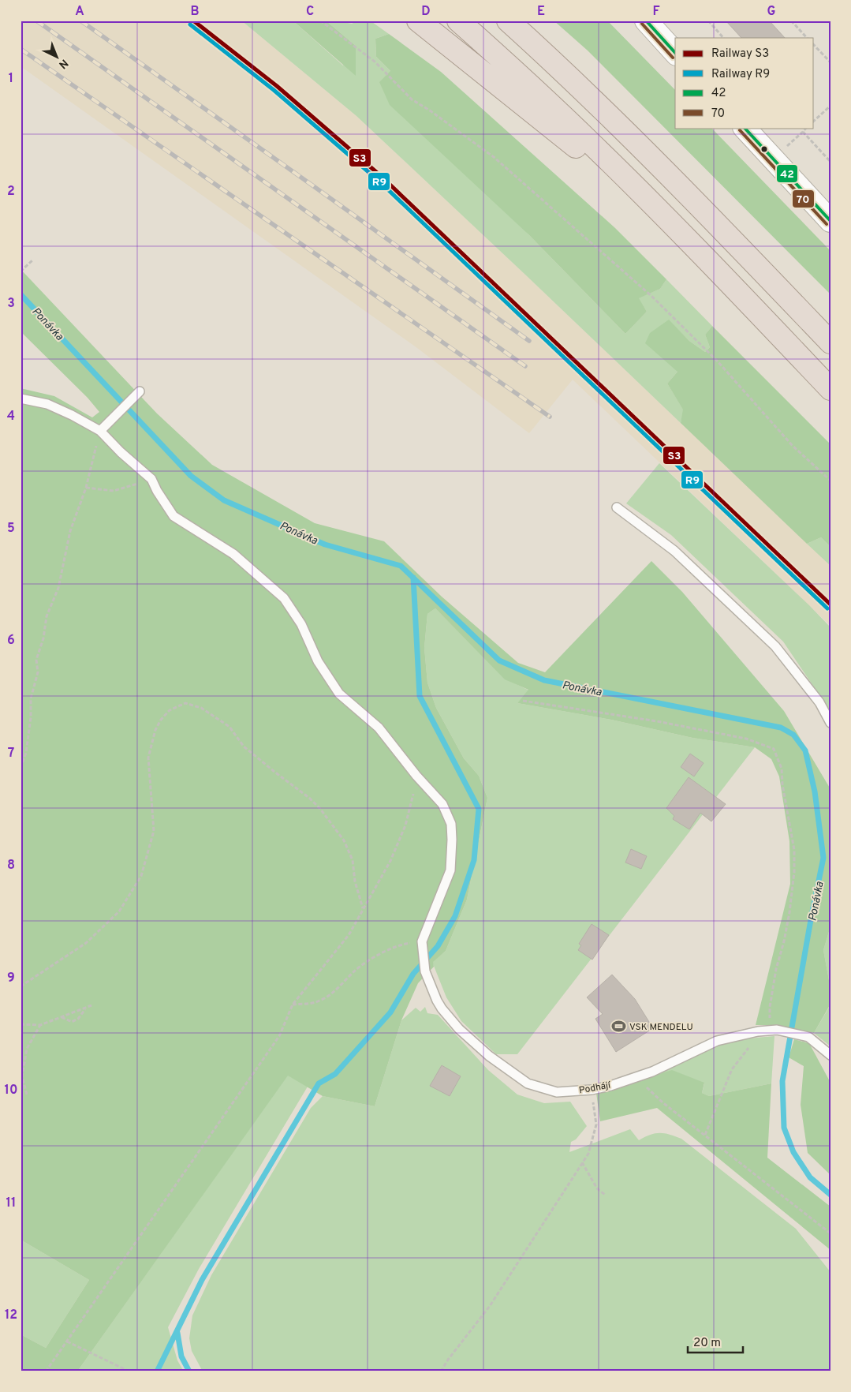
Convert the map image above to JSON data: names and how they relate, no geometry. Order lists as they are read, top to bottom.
{
  "streets": {
    "lane": ["Podhájí"]
  },
  "water": ["Ponávka"],
  "places": {
    "sports": ["VSK MENDELU"]
  },
  "lines": [
    "rail line S3",
    "transit line 42",
    "transit line 70",
    "rail line R9"
  ],
  "legend": [
    "Railway S3",
    "Railway R9",
    "42",
    "70"
  ],
  "scale_bar": "20 m",
  "north": "bottom right",
  "grid": {
    "columns": [
      "A",
      "B",
      "C",
      "D",
      "E",
      "F",
      "G"
    ],
    "rows": [
      "1",
      "2",
      "3",
      "4",
      "5",
      "6",
      "7",
      "8",
      "9",
      "10",
      "11",
      "12"
    ]
  }
}
